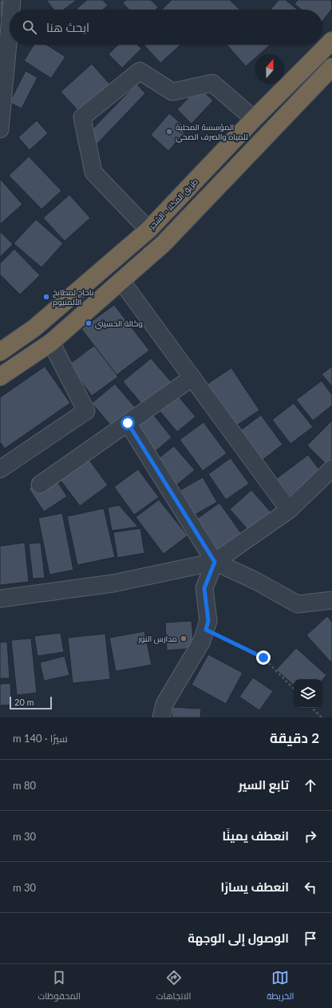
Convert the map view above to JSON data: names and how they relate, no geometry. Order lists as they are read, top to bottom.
{
  "streets": {
    "highway": ["طريق المكلا - الشحر"]
  },
  "places": [
    "المؤسسة المحلية للمياه والصرف الصحي",
    "باحاج لمطابخ الألمنيوم",
    "وكالة الحسيني",
    "مدارس النور"
  ],
  "scale_bar": "20 m",
  "north": "top",
  "page": {
    "search": "ابحث هنا",
    "scale": "20 m",
    "heading": ["2 دقيقة", "سيرًا · 140 m"],
    "list": [
      ["تابع السير", "80 m"],
      ["انعطف يمينًا", "30 m"],
      ["انعطف يسارًا", "30 m"],
      "الوصول إلى الوجهة"
    ],
    "nav": ["الخريطة", "الاتجاهات", "المحفوظات"]
  }
}
